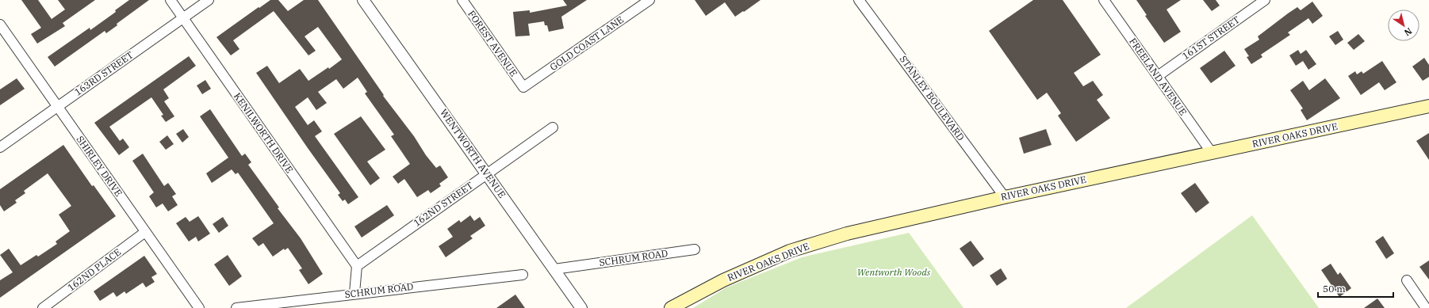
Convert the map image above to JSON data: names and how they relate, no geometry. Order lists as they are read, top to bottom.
{
  "streets": {
    "main road": ["RIVER OAKS DRIVE"],
    "street": [
      "161ST STREET",
      "FOREST AVENUE",
      "GOLD COAST LANE",
      "163RD STREET",
      "FREELAND AVENUE",
      "STANLEY BOULEVARD",
      "KENILWORTH DRIVE",
      "WENTWORTH AVENUE",
      "SHIRLEY DRIVE",
      "162ND STREET",
      "SCHRUM ROAD",
      "162ND PLACE"
    ]
  },
  "crossings": [
    ["161ST STREET", "FREELAND AVENUE"],
    ["FOREST AVENUE", "GOLD COAST LANE"],
    ["163RD STREET", "KENILWORTH DRIVE"],
    ["163RD STREET", "SHIRLEY DRIVE"],
    ["FREELAND AVENUE", "RIVER OAKS DRIVE"],
    ["STANLEY BOULEVARD", "RIVER OAKS DRIVE"],
    ["KENILWORTH DRIVE", "162ND STREET"],
    ["WENTWORTH AVENUE", "162ND STREET"],
    ["WENTWORTH AVENUE", "SCHRUM ROAD"],
    ["SHIRLEY DRIVE", "162ND PLACE"]
  ],
  "parks": ["Wentworth Woods"],
  "scale_bar": "50 m",
  "north": "bottom right"
}
